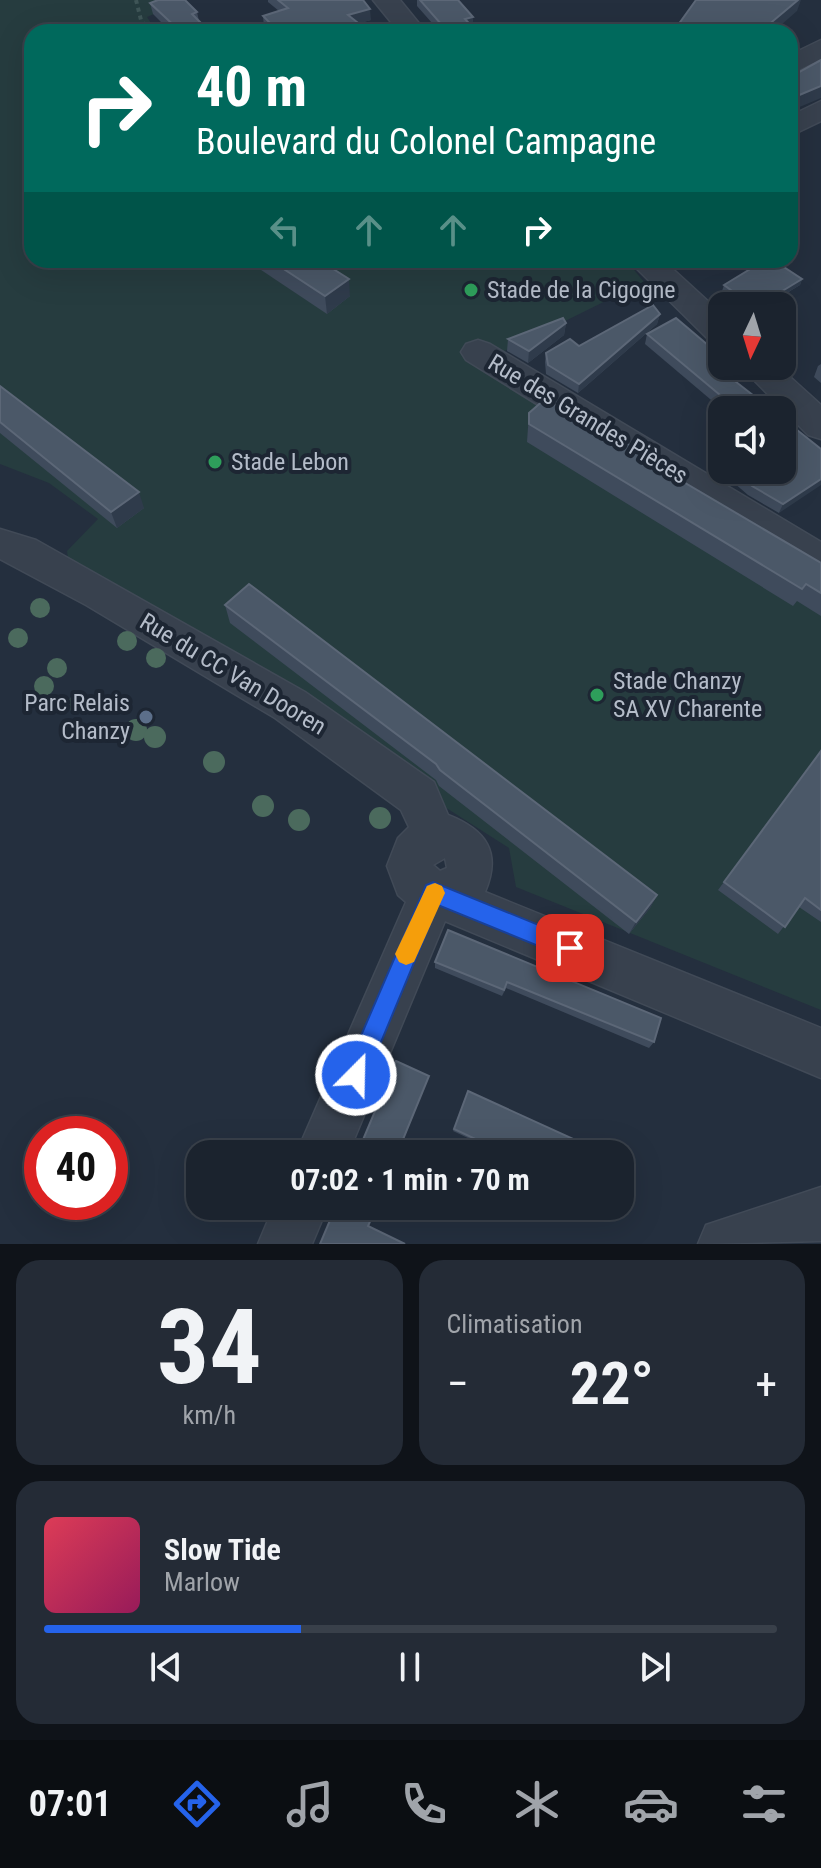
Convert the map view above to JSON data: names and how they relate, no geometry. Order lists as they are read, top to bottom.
{
  "streets": {
    "street": ["Rue des Grandes Pièces", "Rue du CC Van Dooren"]
  },
  "places": [
    "Stade de la Cigogne",
    "Stade Lebon",
    "Stade Chanzy SA XV Charente",
    "Parc Relais Chanzy"
  ],
  "north": "bottom",
  "page": {
    "turn": ["40 m", "Boulevard du Colonel Campagne"],
    "limit": "40",
    "trip": "07:02 · 1 min · 70 m",
    "tile": [
      ["34", "km/h"],
      "Climatisation"
    ],
    "heat": ["−", "22°", "+"],
    "song": ["Slow Tide", "Marlow"],
    "tabs": "07:01"
  }
}
